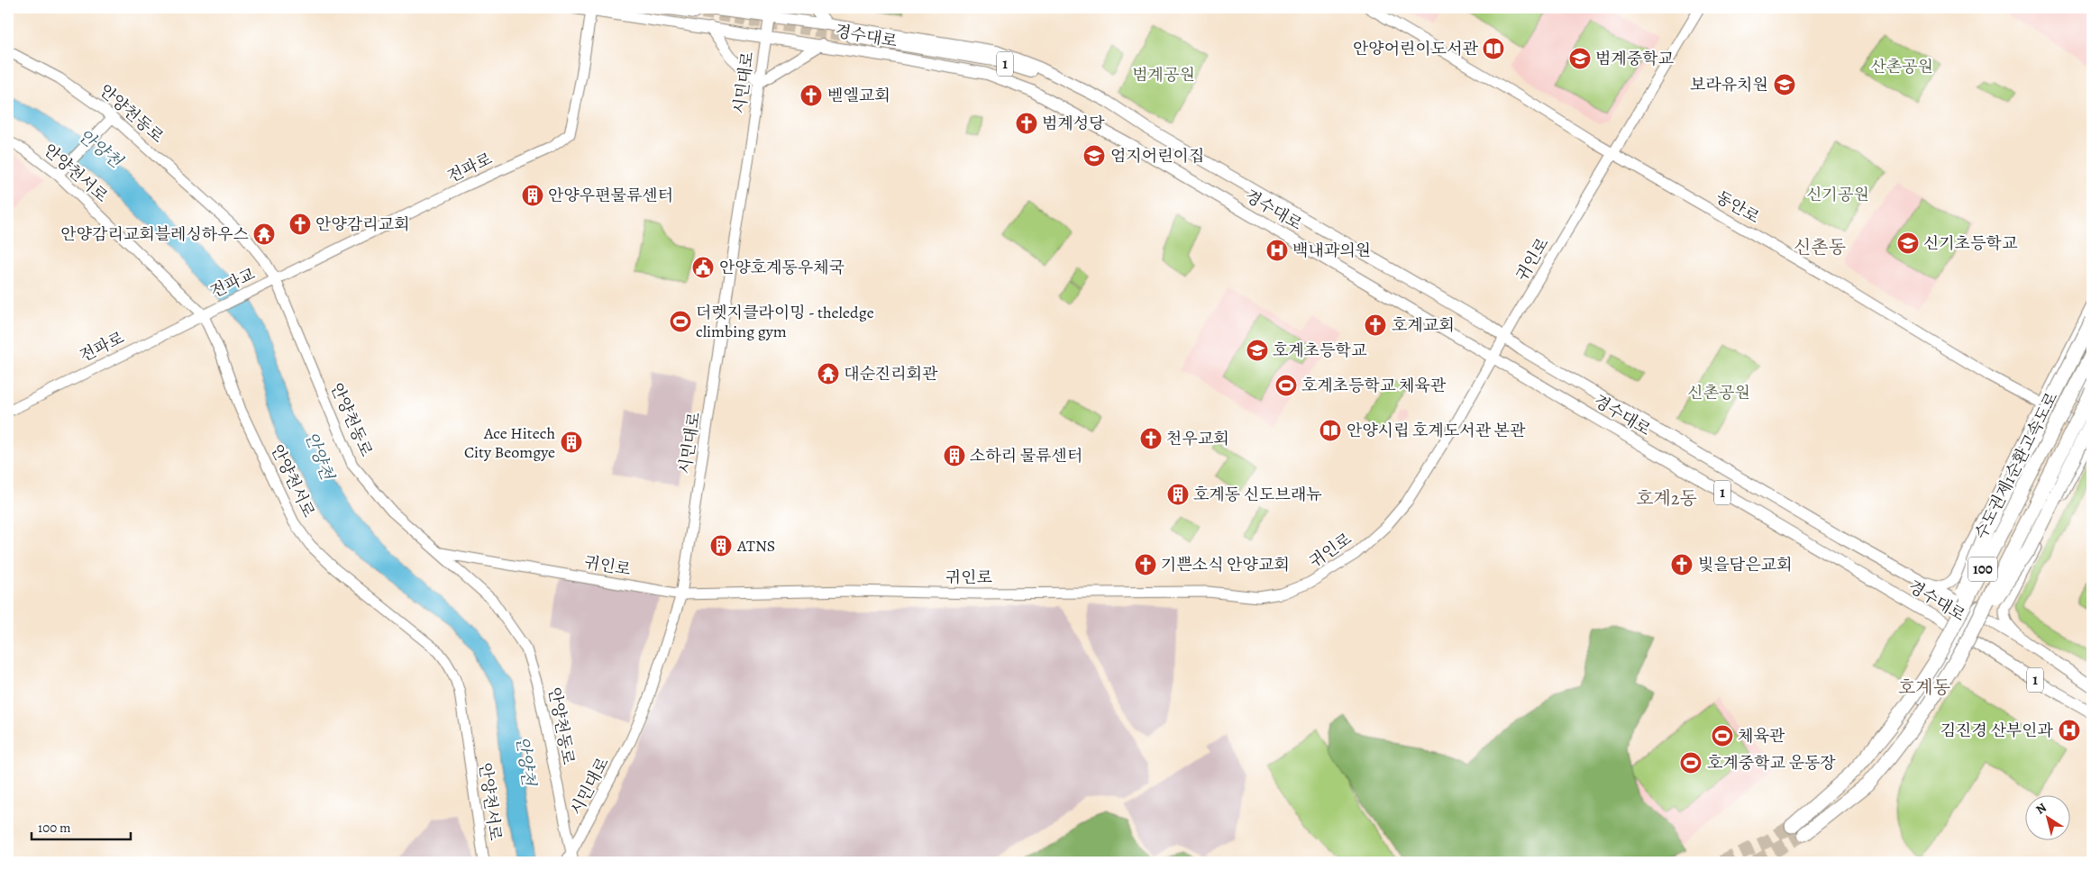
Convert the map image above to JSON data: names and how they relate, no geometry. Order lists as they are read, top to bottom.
{
  "streets": {
    "highway": ["수도권제1순환고속도로", "100"],
    "main road": ["경수대로", "1"],
    "street": [
      "시민대로",
      "안양천동로",
      "전파로",
      "안양천서로",
      "동안로",
      "귀인로",
      "전파교"
    ]
  },
  "crossings": [
    ["경수대로", "시민대로"],
    ["경수대로", "전파로"],
    ["경수대로", "귀인로"],
    ["경수대로", "100"],
    ["시민대로", "안양천동로"],
    ["시민대로", "귀인로"],
    ["안양천동로", "전파로"],
    ["안양천동로", "귀인로"],
    ["안양천동로", "전파교"],
    ["전파로", "안양천서로"],
    ["전파로", "전파교"],
    ["안양천서로", "전파교"],
    ["동안로", "귀인로"]
  ],
  "districts": ["신촌동", "호계2동", "호계동"],
  "water": ["안양천"],
  "parks": [
    "산촌공원",
    "범계공원",
    "신기공원",
    "신촌공원"
  ],
  "places": {
    "library": ["안양어린이도서관", "안양시립 호계도서관 본관"],
    "school or university": [
      "범계중학교",
      "보라유치원",
      "엄지어린이집",
      "신기초등학교",
      "호계초등학교"
    ],
    "church": [
      "벧엘교회",
      "범계성당",
      "안양감리교회",
      "호계교회",
      "천우교회",
      "기쁜소식 안양교회",
      "빛을담은교회"
    ],
    "building": [
      "안양우편물류센터",
      "Ace Hitech City Beomgye",
      "소하리 물류센터",
      "호계동 신도브래뉴",
      "ATNS"
    ],
    "temple": ["안양감리교회블레싱하우스", "대순진리회관"],
    "hospital": ["백내과의원", "김진경 산부인과"],
    "public building": ["안양호계동우체국"],
    "sports": [
      "더렛지클라이밍 - theledge climbing gym",
      "호계초등학교 체육관",
      "체육관",
      "호계중학교 운동장"
    ]
  },
  "scale_bar": "100 m",
  "north": "top left"
}
